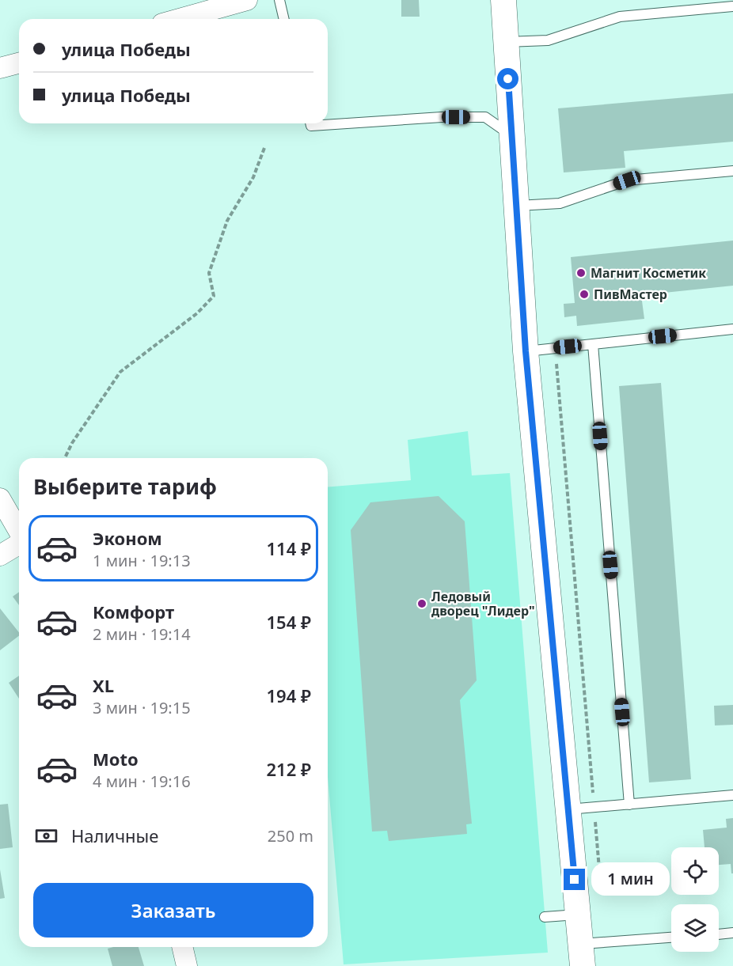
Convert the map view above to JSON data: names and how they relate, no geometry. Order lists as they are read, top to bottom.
{
  "places": ["Магнит Косметик", "ПивМастер", "Ледовый дворец \"Лидер\""],
  "page": {
    "banner": ["улица Победы", "улица Победы"],
    "heading": "Выберите тариф",
    "list": [
      {
        "name": "Эконом",
        "note": "1 мин · 19:13",
        "value": "114 ₽"
      },
      {
        "name": "Комфорт",
        "note": "2 мин · 19:14",
        "value": "154 ₽"
      },
      {
        "name": "XL",
        "note": "3 мин · 19:15",
        "value": "194 ₽"
      },
      {
        "name": "Moto",
        "note": "4 мин · 19:16",
        "value": "212 ₽"
      }
    ],
    "pay": ["Наличные", "250 m"],
    "bubble": "1 мин",
    "buttons": "Заказать"
  }
}
